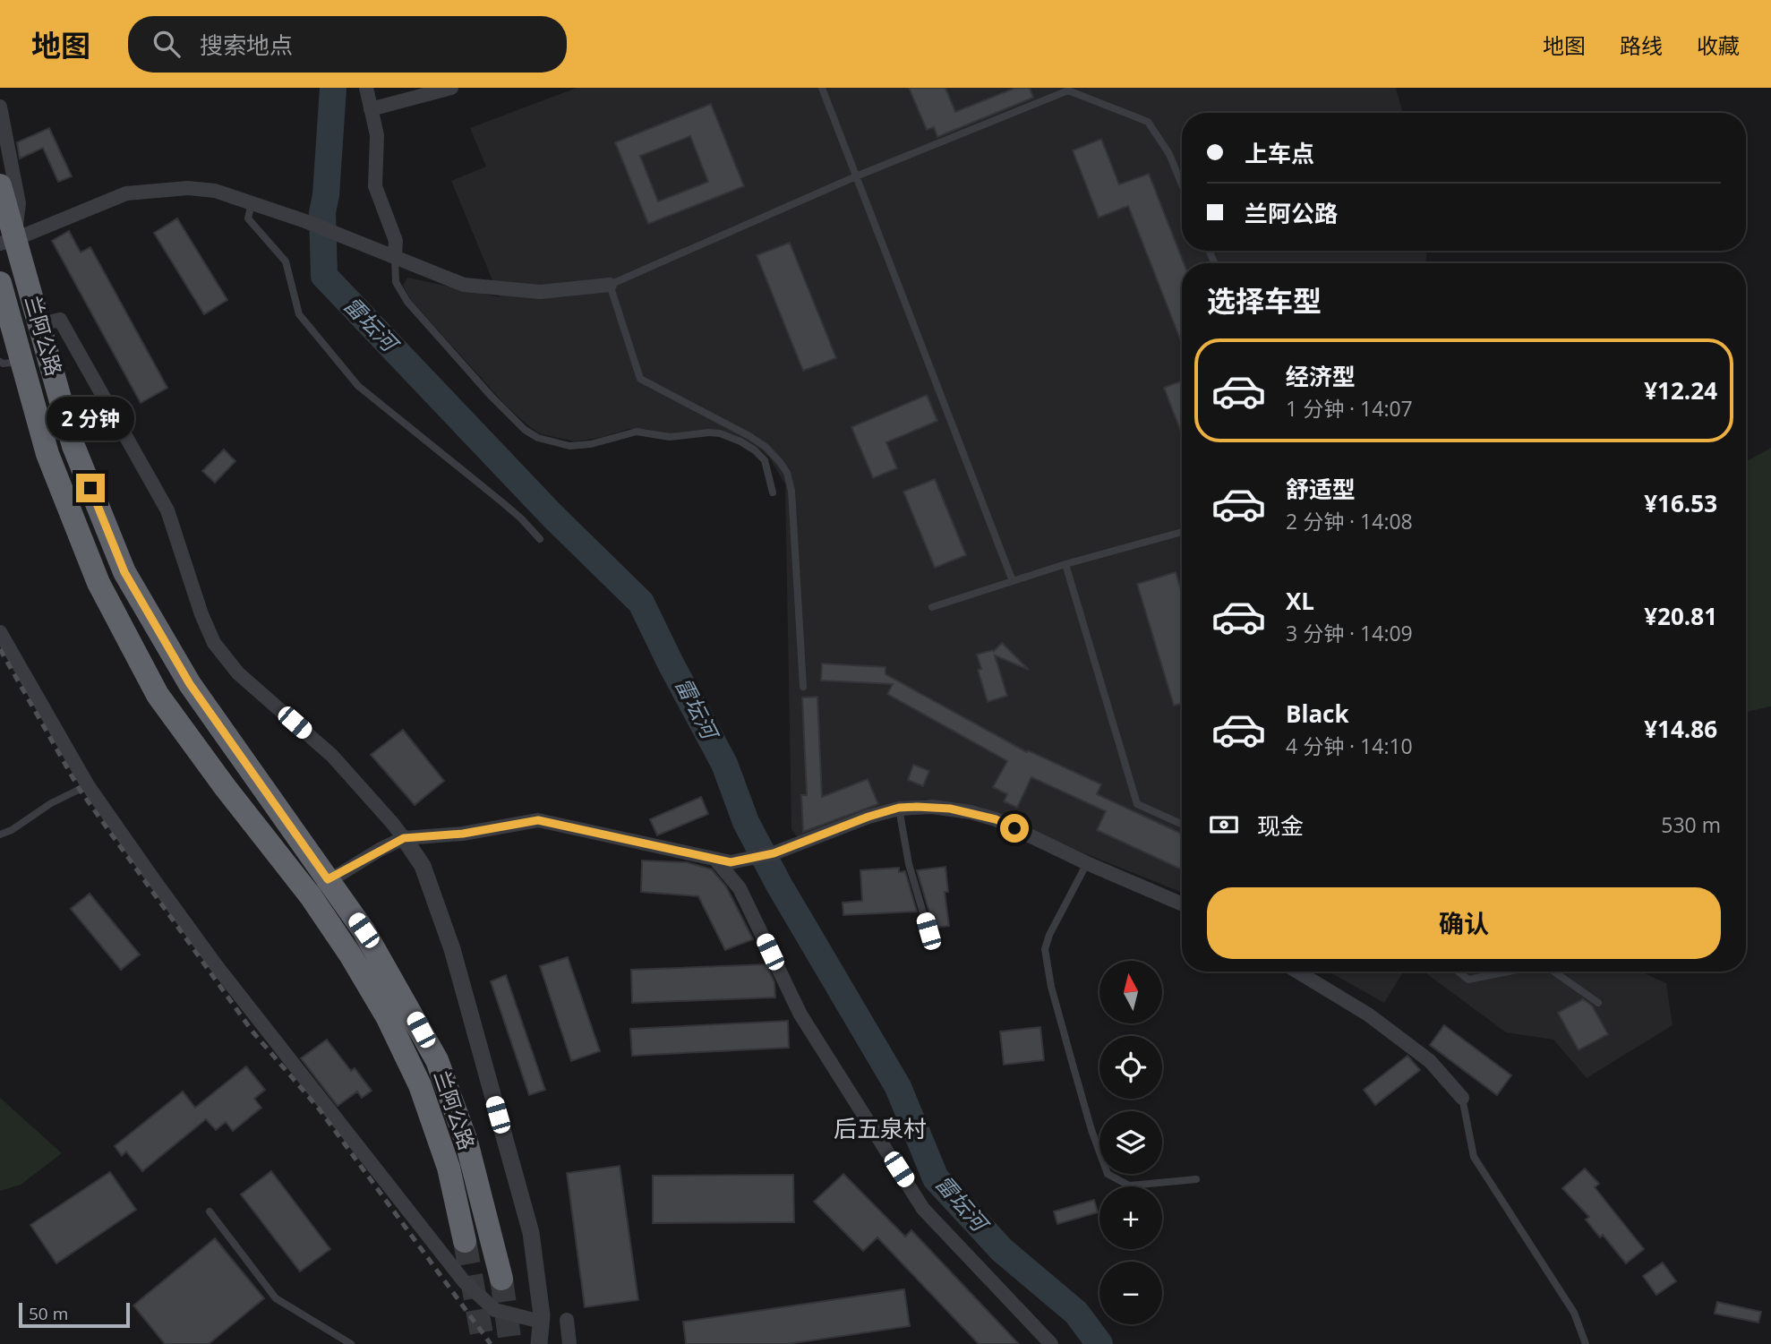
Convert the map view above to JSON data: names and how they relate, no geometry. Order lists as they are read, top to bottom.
{
  "streets": {
    "highway": ["兰阿公路"]
  },
  "districts": ["后五泉村"],
  "water": ["雷坛河"],
  "scale_bar": "50 m",
  "north": "top",
  "page": {
    "header": "地图",
    "search": "搜索地点",
    "nav": ["地图", "路线", "收藏"],
    "banner": ["上车点", "兰阿公路"],
    "heading": "选择车型",
    "list": [
      {
        "name": "经济型",
        "note": "1 分钟 · 14:07",
        "value": "¥12.24"
      },
      {
        "name": "舒适型",
        "note": "2 分钟 · 14:08",
        "value": "¥16.53"
      },
      {
        "name": "XL",
        "note": "3 分钟 · 14:09",
        "value": "¥20.81"
      },
      {
        "name": "Black",
        "note": "4 分钟 · 14:10",
        "value": "¥14.86"
      }
    ],
    "bubble": "2 分钟",
    "pay": ["现金", "530 m"],
    "buttons": "确认",
    "map_buttons": ["+", "−"],
    "scale": "50 m"
  }
}
